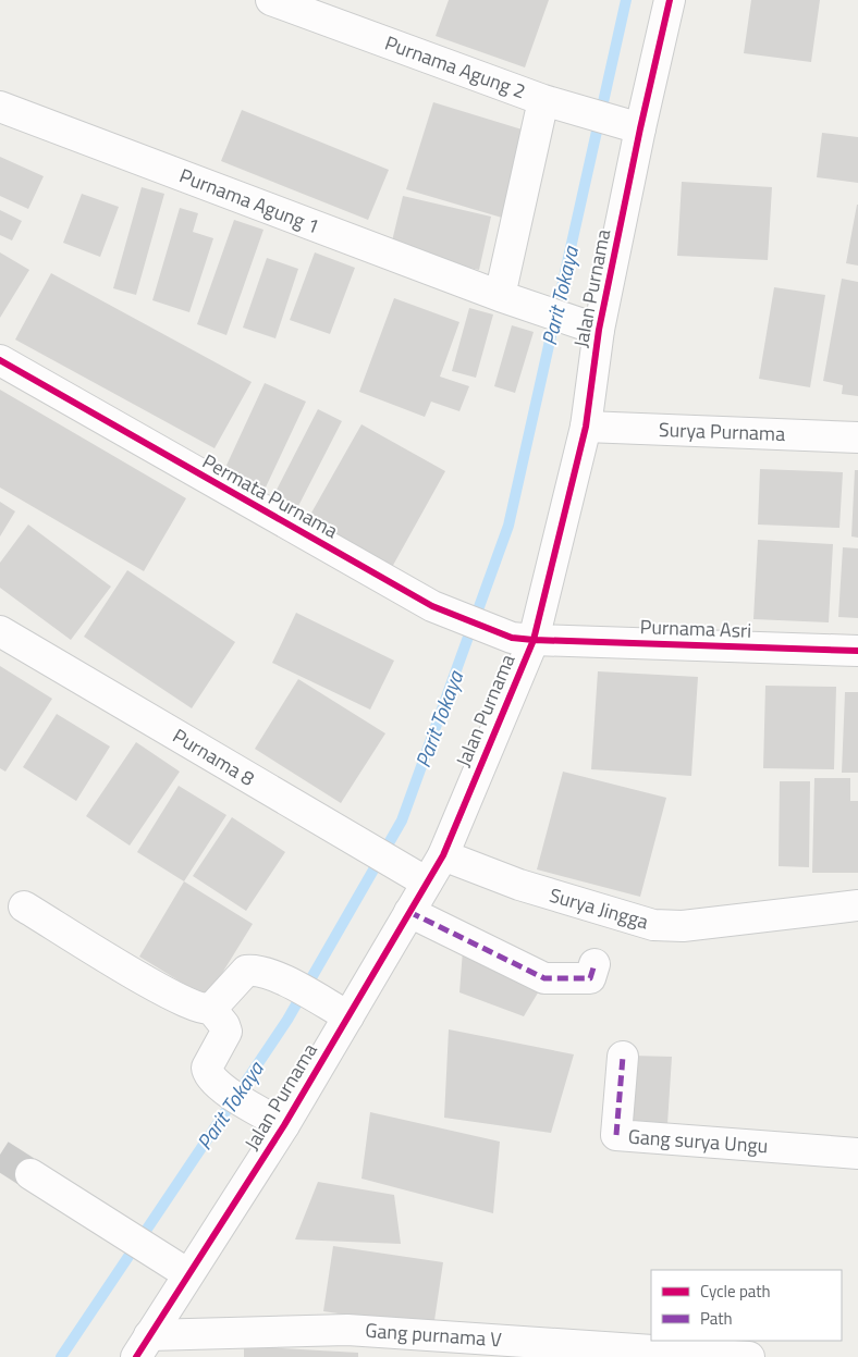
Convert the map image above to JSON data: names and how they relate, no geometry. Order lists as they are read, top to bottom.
{
  "streets": {
    "street": [
      "Purnama Agung 2",
      "Purnama Agung 1",
      "Jalan Purnama",
      "Surya Purnama",
      "Permata Purnama",
      "Purnama Asri",
      "Purnama 8",
      "Surya Jingga",
      "Gang surya Ungu",
      "Gang purnama V"
    ]
  },
  "crossings": [
    ["Purnama Agung 2", "Jalan Purnama"],
    ["Purnama Agung 1", "Jalan Purnama"],
    ["Jalan Purnama", "Surya Purnama"],
    ["Jalan Purnama", "Permata Purnama"],
    ["Jalan Purnama", "Purnama Asri"],
    ["Jalan Purnama", "Purnama 8"],
    ["Jalan Purnama", "Surya Jingga"],
    ["Jalan Purnama", "Gang purnama V"],
    ["Permata Purnama", "Purnama Asri"]
  ],
  "water": ["Parit Tokaya"],
  "legend": ["Cycle path", "Path"]
}
